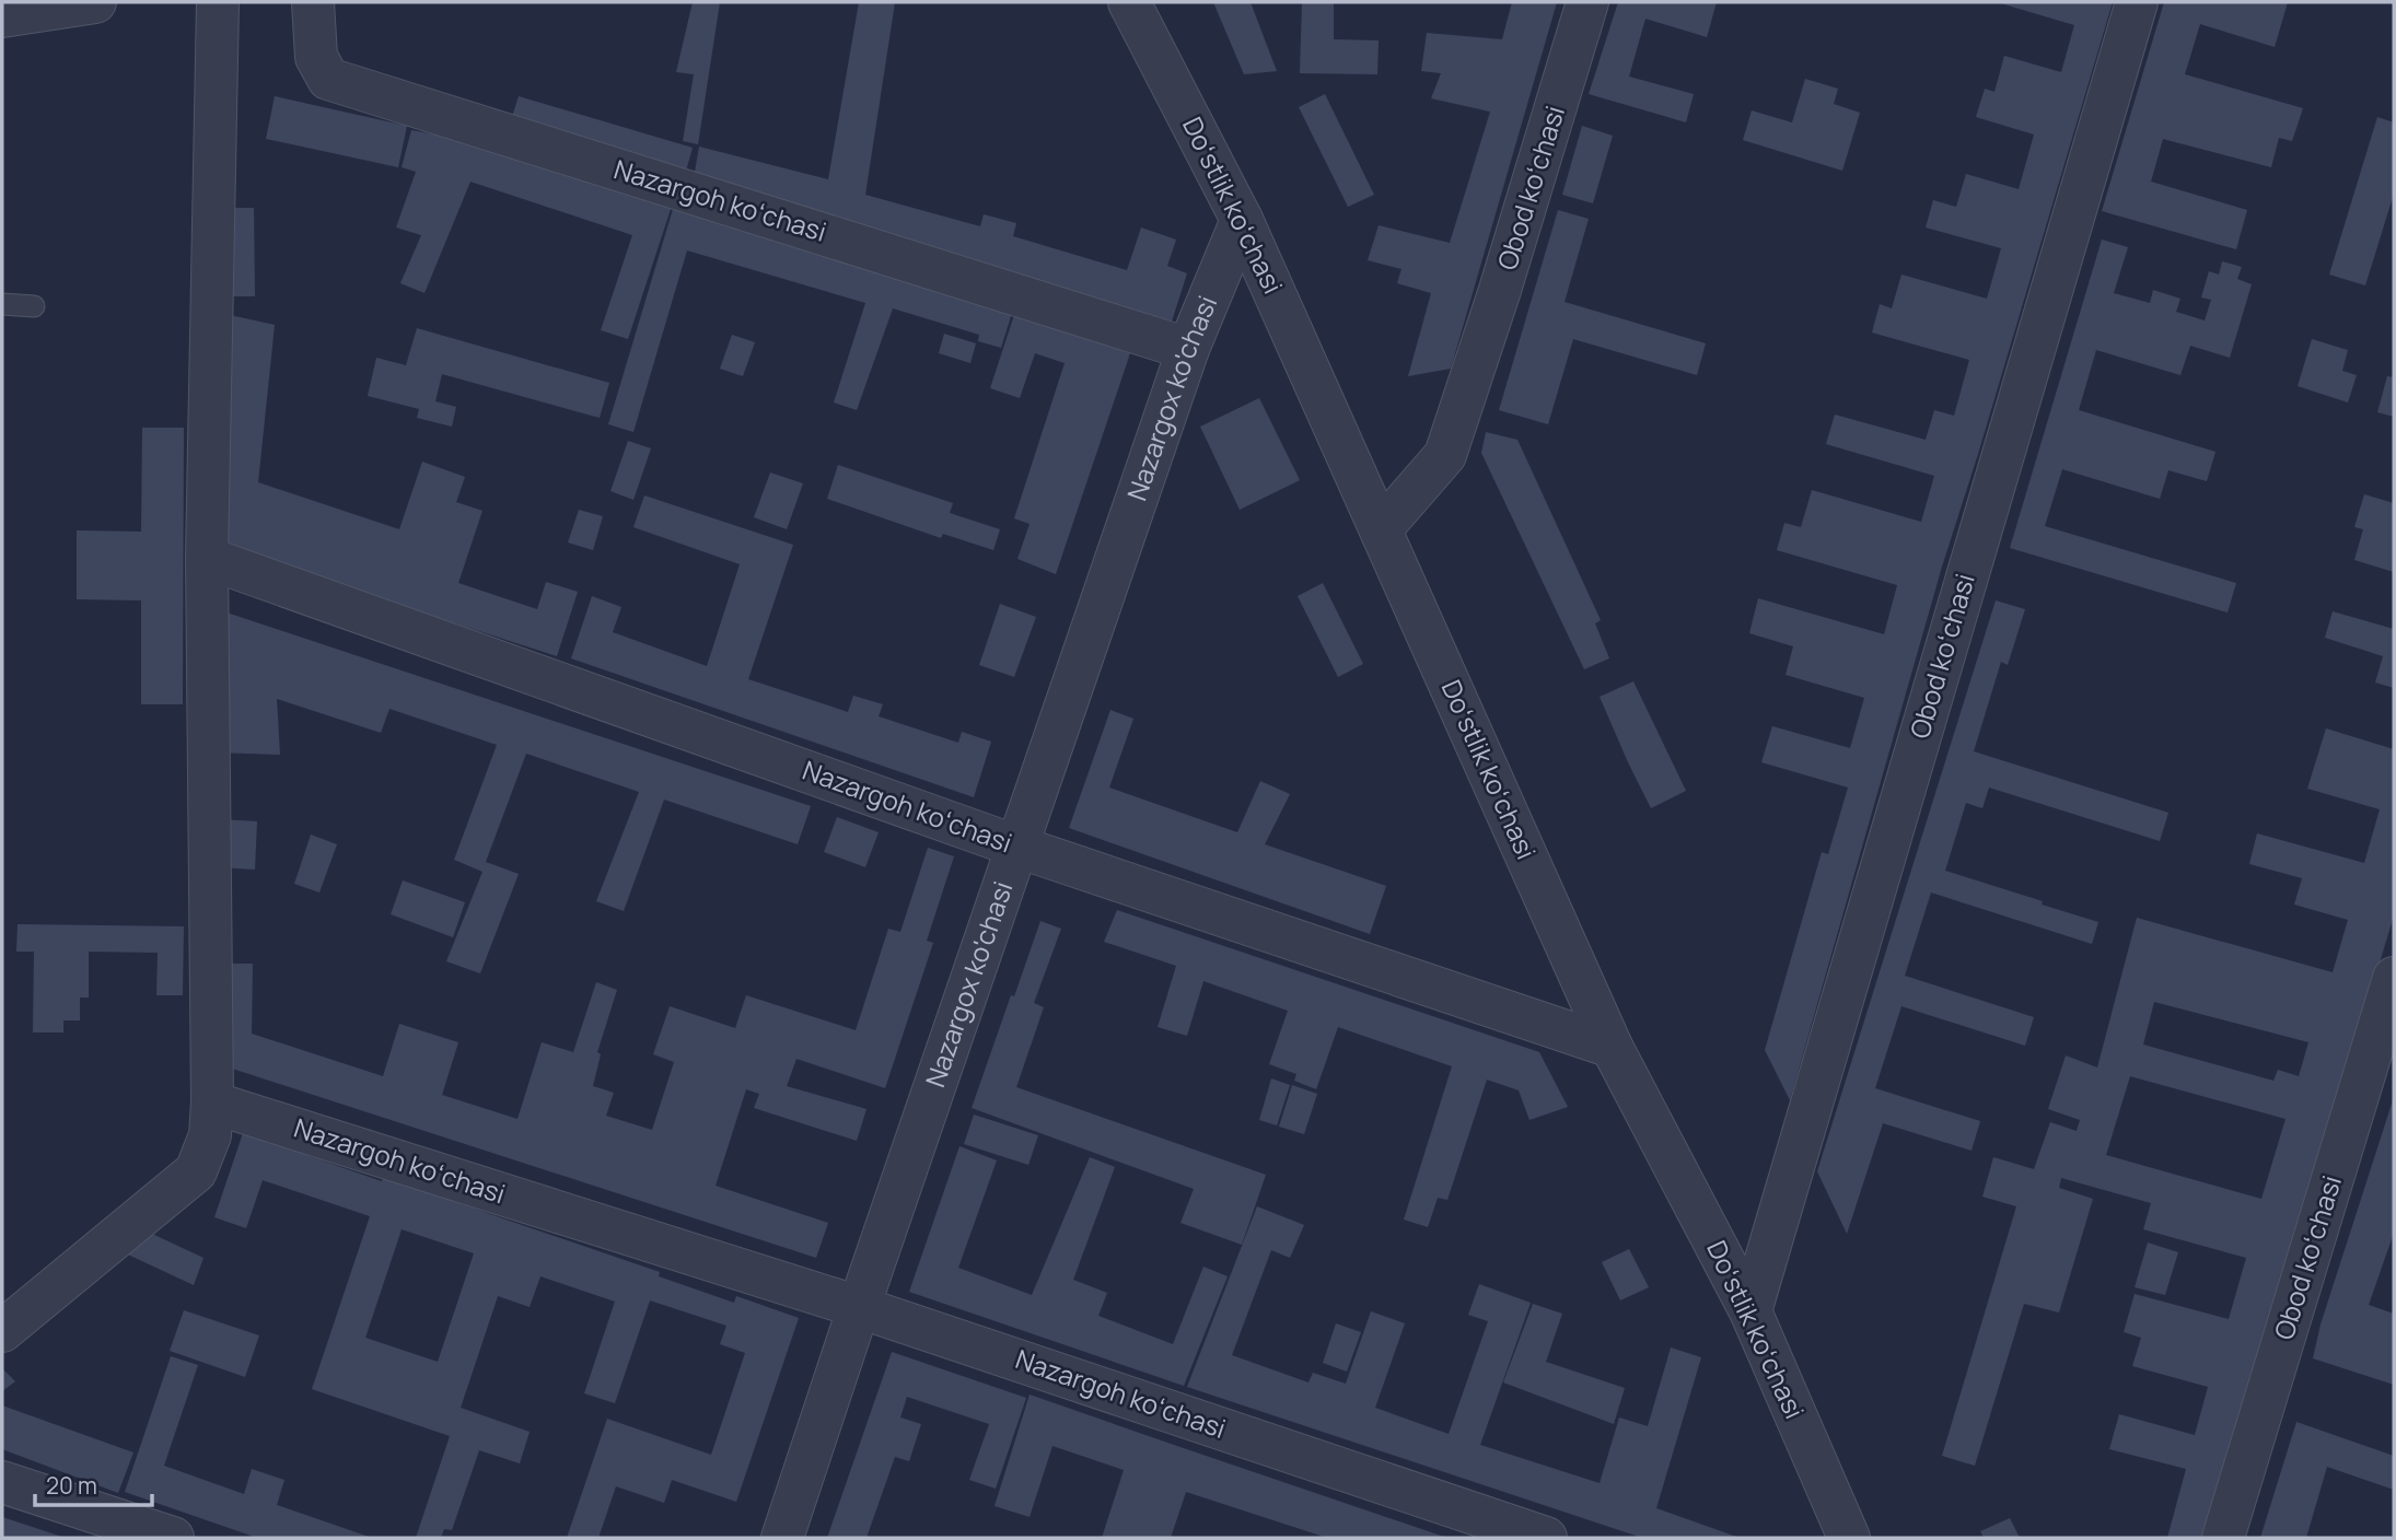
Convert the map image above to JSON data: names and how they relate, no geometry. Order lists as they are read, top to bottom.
{
  "streets": {
    "street": [
      "Obod koʻchasi",
      "Nazargoh koʻchasi",
      "Doʻstlik koʻchasi",
      "Nazargox ko'chasi"
    ]
  },
  "crossings": [
    ["Obod koʻchasi", "Doʻstlik koʻchasi"],
    ["Nazargoh koʻchasi", "Doʻstlik koʻchasi"],
    ["Nazargoh koʻchasi", "Nazargox ko'chasi"],
    ["Doʻstlik koʻchasi", "Nazargox ko'chasi"]
  ],
  "scale_bar": "20 m"
}
